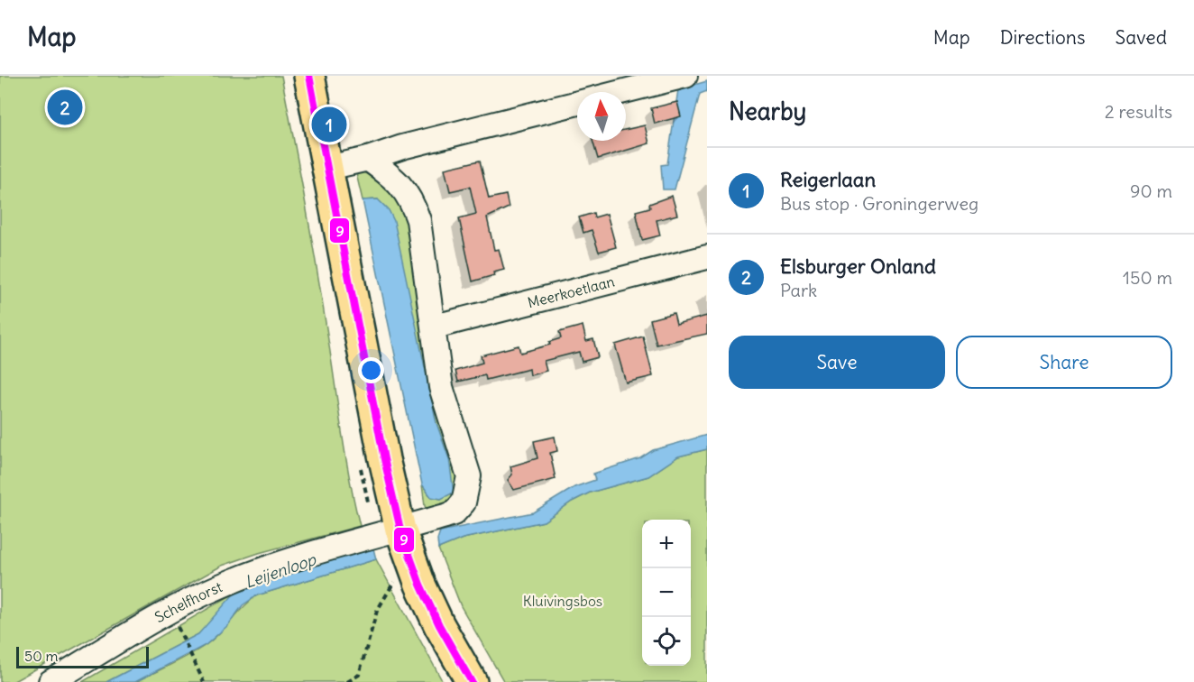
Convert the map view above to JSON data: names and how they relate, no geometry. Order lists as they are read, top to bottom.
{
  "streets": {
    "street": ["Meerkoetlaan", "Schelfhorst"]
  },
  "water": ["Leijenloop"],
  "parks": ["Kluivingsbos"],
  "lines": ["transit line 9"],
  "scale_bar": "50 m",
  "north": "top",
  "page": {
    "header": "Map",
    "nav": ["Map", "Directions", "Saved"],
    "heading": ["Nearby", "2 results"],
    "pins": ["2", "1"],
    "list": [
      {
        "mark": "1",
        "name": "Reigerlaan",
        "note": "Bus stop · Groningerweg",
        "value": "90 m"
      },
      {
        "mark": "2",
        "name": "Elsburger Onland",
        "note": "Park",
        "value": "150 m"
      }
    ],
    "buttons": ["Save", "Share"],
    "map_buttons": ["+", "−"],
    "scale": "50 m"
  }
}
